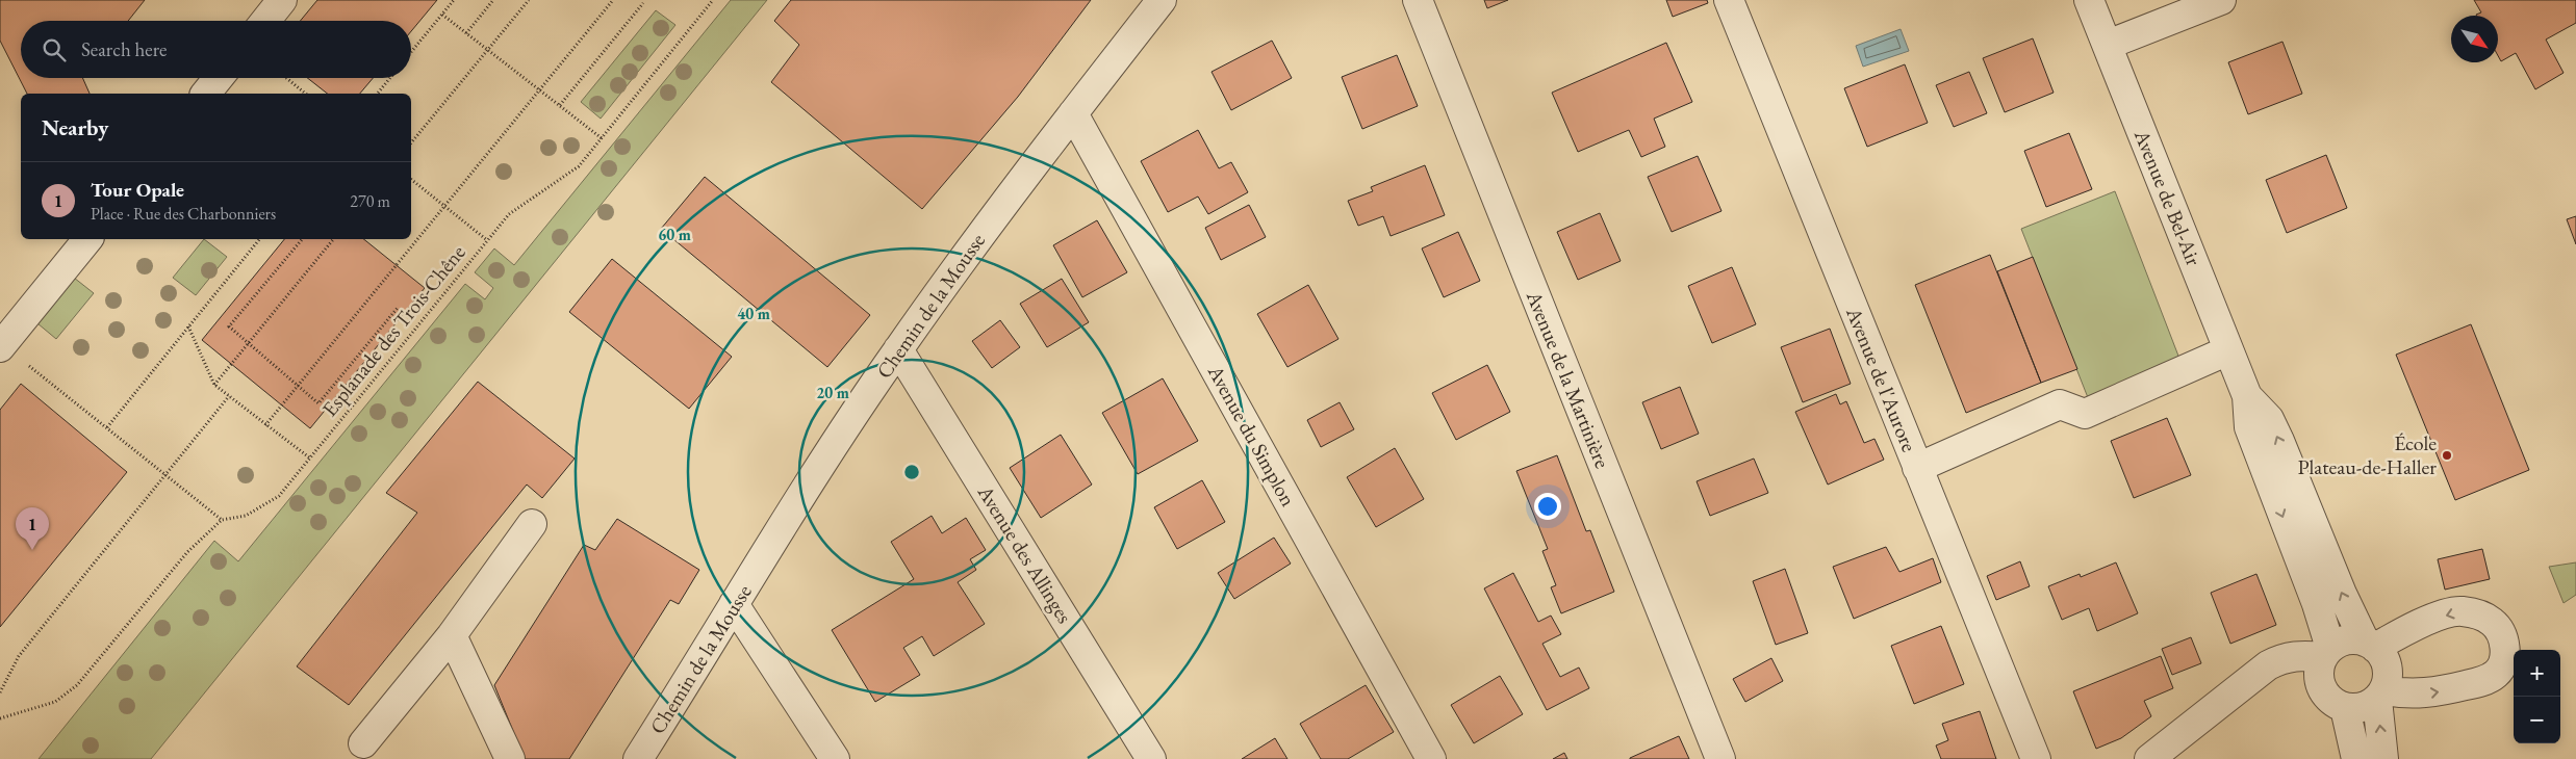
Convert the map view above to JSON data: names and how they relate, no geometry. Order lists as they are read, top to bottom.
{
  "streets": {
    "street": [
      "Avenue de Bel-Air",
      "Chemin de la Mousse",
      "Avenue de la Martinière",
      "Avenue de l'Aurore",
      "Avenue du Simplon",
      "Avenue des Allinges"
    ],
    "path": ["Esplanade des Trois-Chêne"]
  },
  "crossings": [
    ["Chemin de la Mousse", "Avenue du Simplon"],
    ["Chemin de la Mousse", "Avenue des Allinges"]
  ],
  "places": ["École Plateau-de-Haller"],
  "north": "bottom right",
  "page": {
    "search": "Search here",
    "heading": "Nearby",
    "list": [
      {
        "mark": "1",
        "name": "Tour Opale",
        "note": "Place · Rue des Charbonniers",
        "value": "270 m"
      }
    ],
    "pins": "1",
    "map_buttons": ["+", "−"]
  },
  "rings": ["60 m", "40 m", "20 m"]
}
